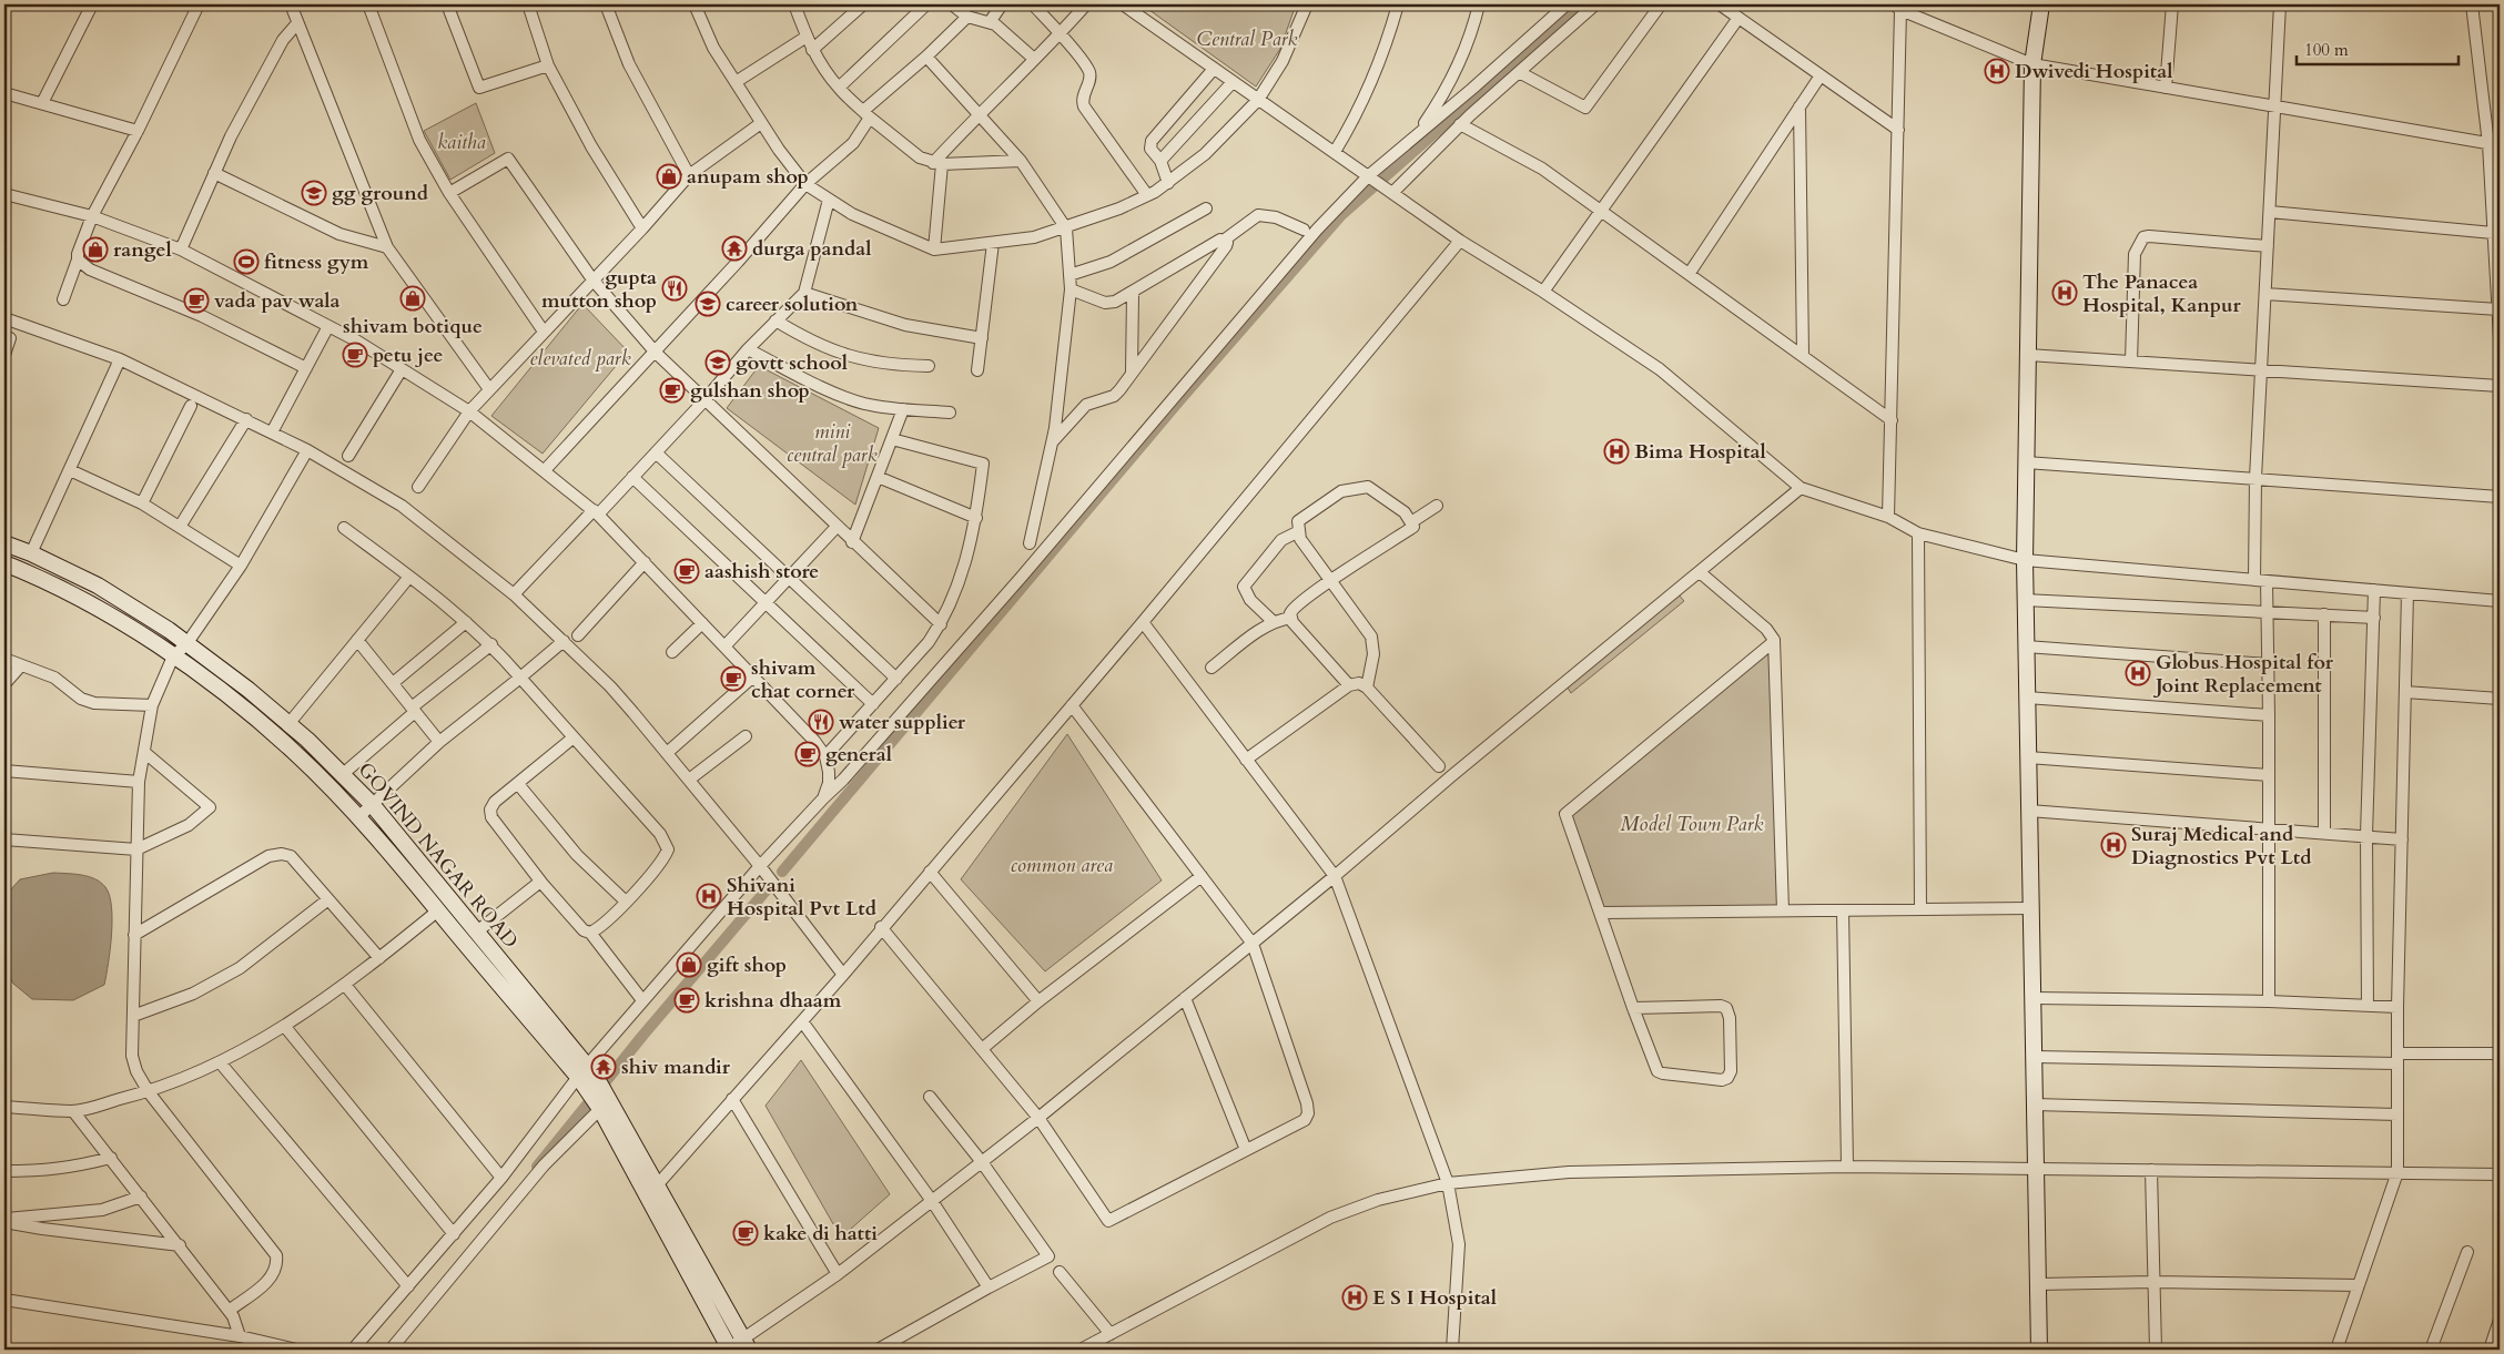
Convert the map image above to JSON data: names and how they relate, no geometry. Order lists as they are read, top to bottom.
{
  "streets": {
    "main road": ["GOVIND NAGAR ROAD"]
  },
  "parks": [
    "Central Park",
    "kaitha",
    "elevated park",
    "mini central park",
    "Model Town Park",
    "common area"
  ],
  "places": {
    "hospital": [
      "Dwivedi Hospital",
      "The Panacea Hospital, Kanpur",
      "Bima Hospital",
      "Globus Hospital for Joint Replacement",
      "Suraj Medical and Diagnostics Pvt Ltd",
      "Shivani Hospital Pvt Ltd",
      "E S I Hospital"
    ],
    "shop": [
      "anupam shop",
      "rangel",
      "shivam botique",
      "gift shop"
    ],
    "school or university": ["gg ground", "career solution", "govtt school"],
    "temple": ["durga pandal", "shiv mandir"],
    "sports": ["fitness gym"],
    "restaurant": ["gupta mutton shop", "water supplier"],
    "cafe": [
      "vada pav wala",
      "petu jee",
      "gulshan shop",
      "aashish store",
      "shivam chat corner",
      "general",
      "krishna dhaam",
      "kake di hatti"
    ]
  },
  "scale_bar": "100 m"
}
